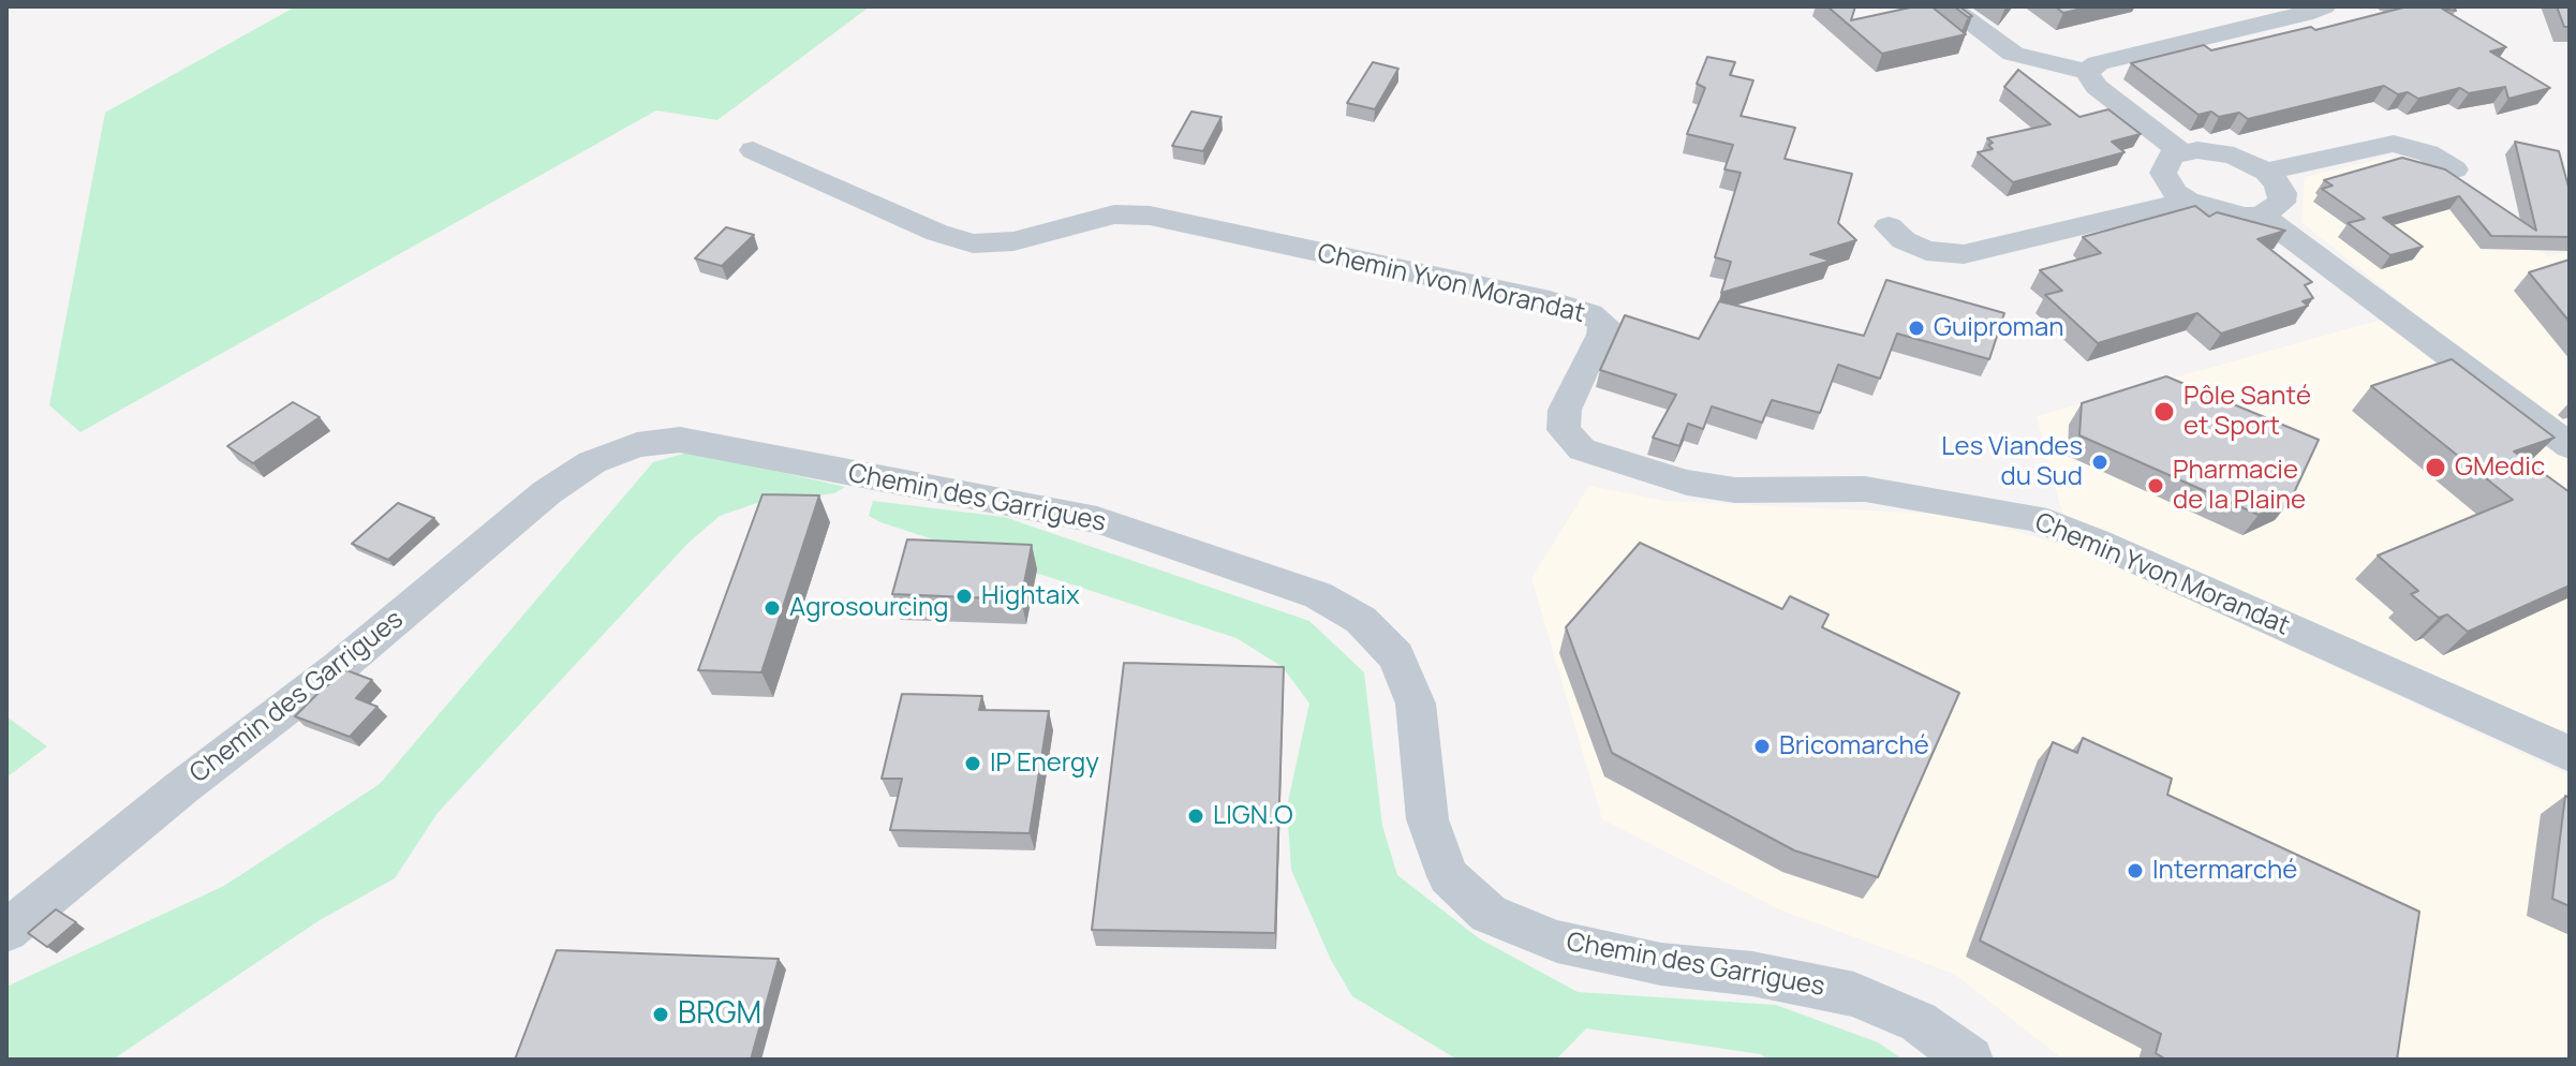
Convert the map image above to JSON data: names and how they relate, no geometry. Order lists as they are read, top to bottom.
{
  "streets": {
    "street": ["Chemin Yvon Morandat", "Chemin des Garrigues"]
  },
  "places": [
    "Guiproman",
    "Pôle Santé et Sport",
    "Les Viandes du Sud",
    "GMedic",
    "Pharmacie de la Plaine",
    "Hightaix",
    "Agrosourcing",
    "Bricomarché",
    "IP Energy",
    "LIGN.O",
    "Intermarché",
    "BRGM"
  ]
}
